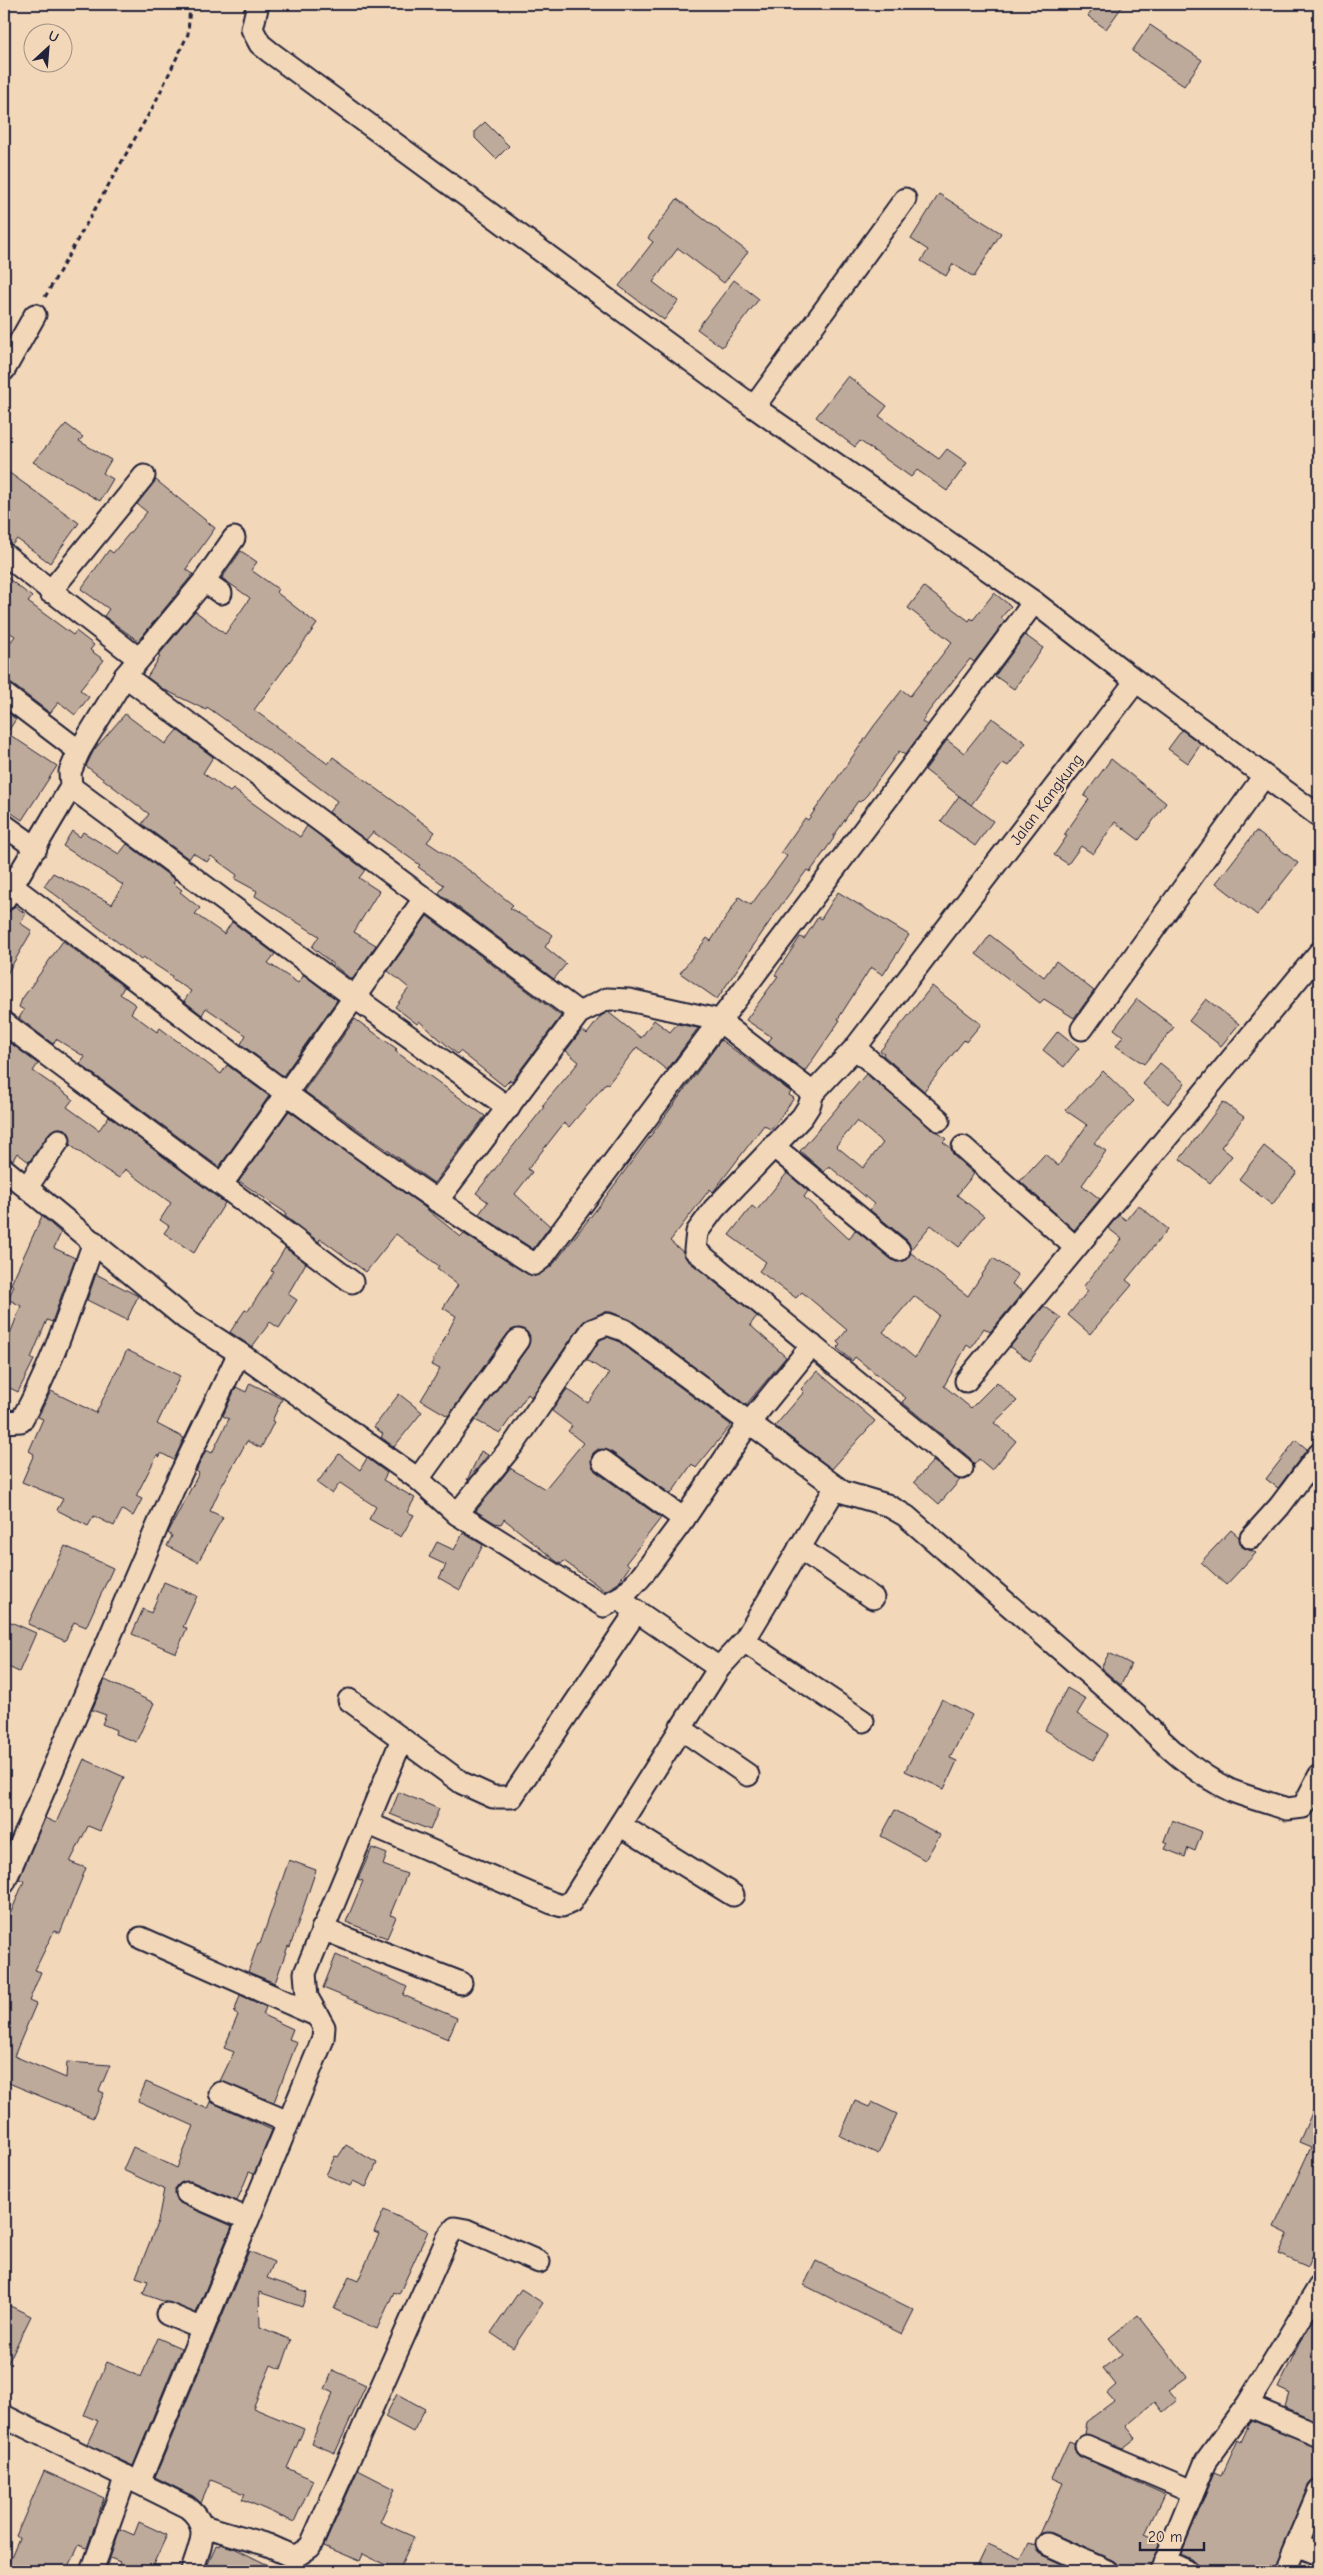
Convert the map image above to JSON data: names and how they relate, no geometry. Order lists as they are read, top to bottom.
{
  "streets": {
    "street": ["Jalan Kangkung"]
  },
  "scale_bar": "20 m",
  "north": "top right"
}
